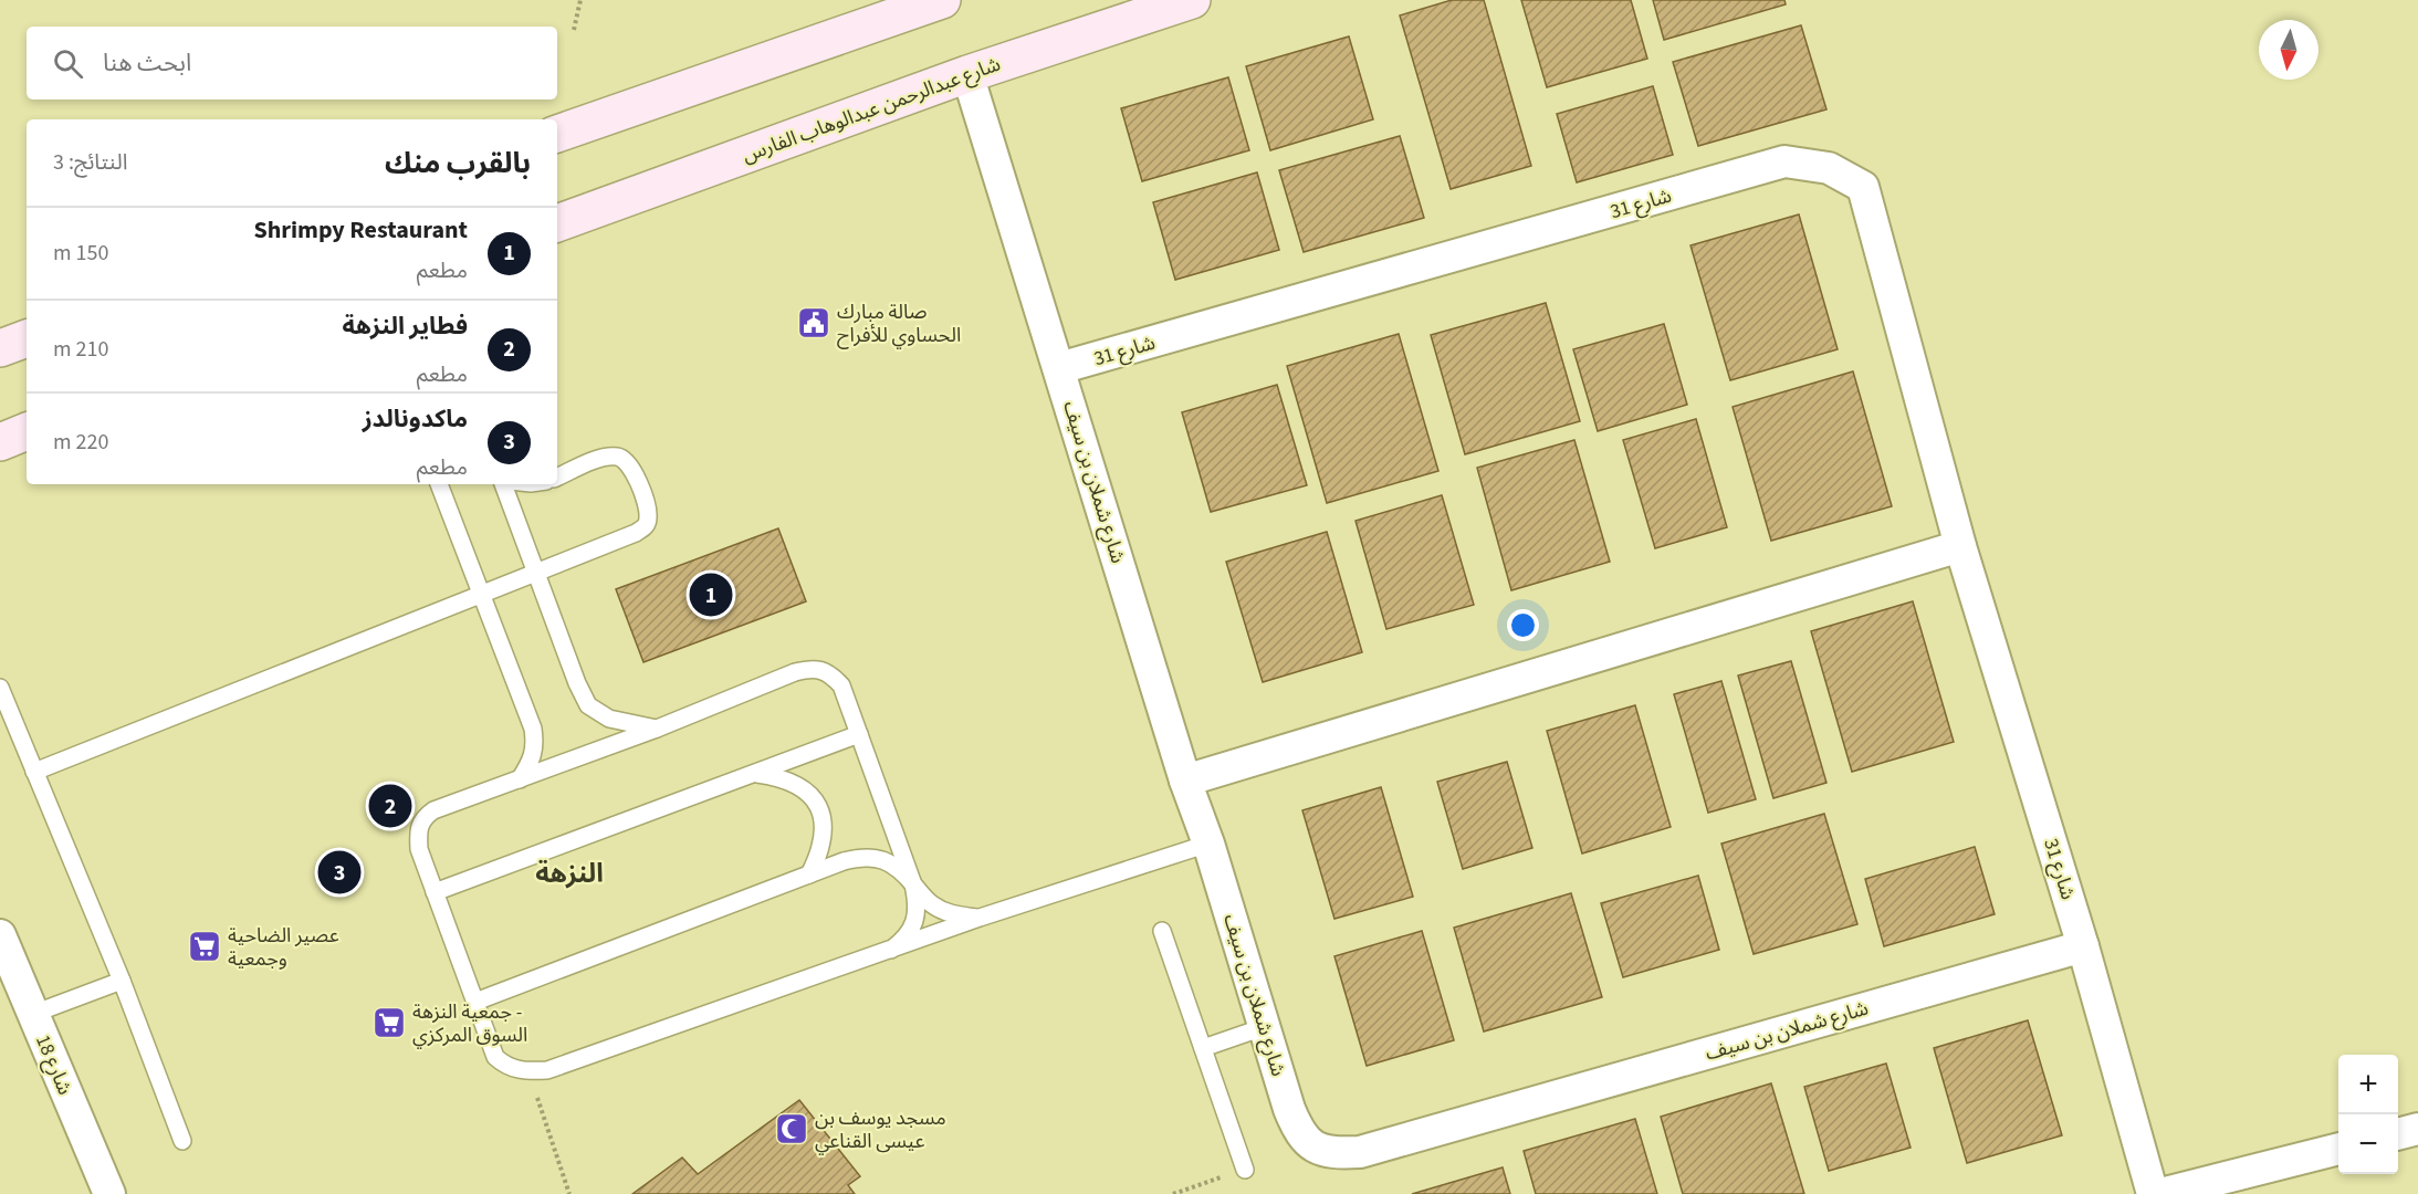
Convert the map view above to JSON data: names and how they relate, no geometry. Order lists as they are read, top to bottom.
{
  "streets": {
    "street": [
      "شارع عبدالرحمن عبدالوهاب الفارس",
      "شارع 31",
      "شارع شملان بن سيف",
      "شارع 18"
    ]
  },
  "crossings": [
    ["شارع عبدالرحمن عبدالوهاب الفارس", "شارع شملان بن سيف"],
    ["شارع 31", "شارع شملان بن سيف"]
  ],
  "districts": ["النزهة"],
  "places": {
    "public building": ["صالة مبارك الحساوي للأفراح"],
    "supermarket": ["عصير الضاحية وجمعية", "جمعية النزهة - السوق المركزي"],
    "mosque": ["مسجد يوسف بن عيسى القناعي"]
  },
  "north": "bottom",
  "page": {
    "search": "ابحث هنا",
    "heading": ["بالقرب منك", "النتائج: 3"],
    "list": [
      {
        "mark": "1",
        "name": "Shrimpy Restaurant",
        "note": "مطعم",
        "value": "150 m"
      },
      {
        "mark": "2",
        "name": "فطاير النزهة",
        "note": "مطعم",
        "value": "210 m"
      },
      {
        "mark": "3",
        "name": "ماكدونالدز",
        "note": "مطعم",
        "value": "220 m"
      }
    ],
    "pins": ["1", "2", "3"],
    "map_buttons": ["+", "−"]
  }
}
